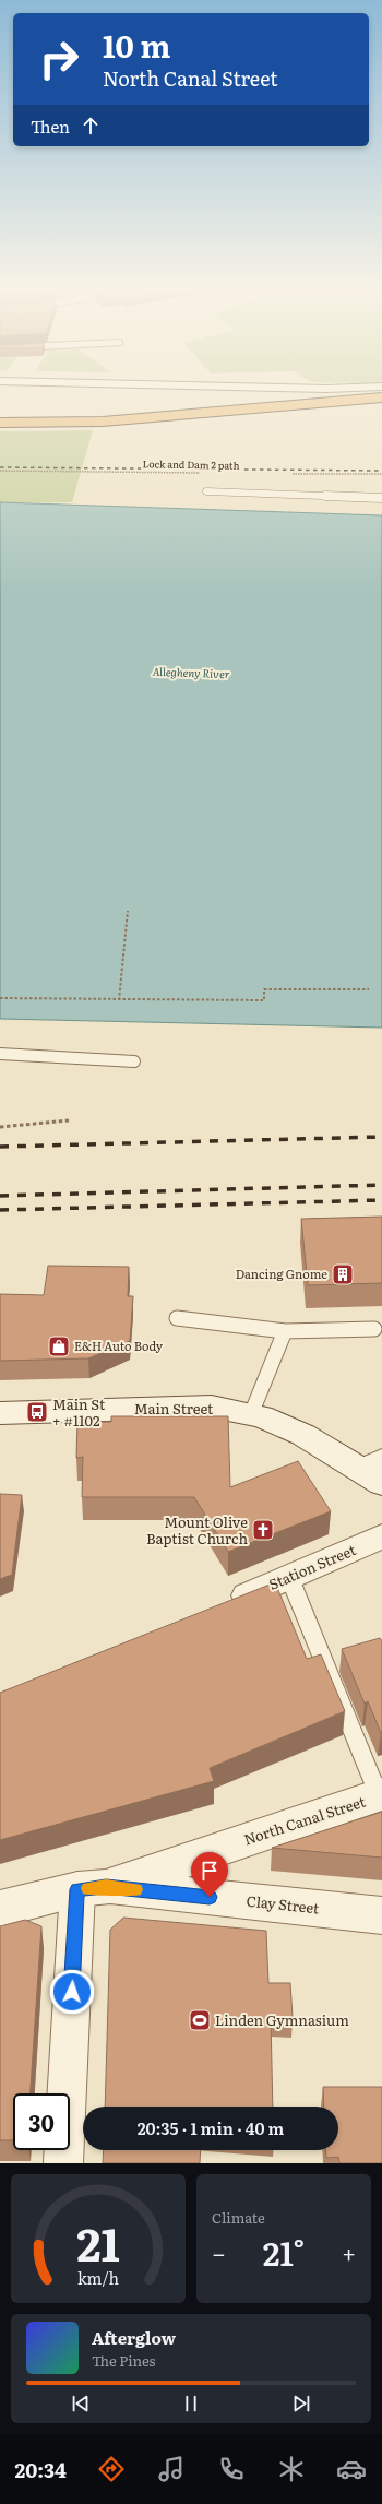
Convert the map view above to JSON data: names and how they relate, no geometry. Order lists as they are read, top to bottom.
{
  "streets": {
    "street": [
      "Main Street",
      "Station Street",
      "North Canal Street",
      "Clay Street"
    ],
    "path": ["Lock and Dam 2 path"]
  },
  "crossings": [
    ["North Canal Street", "Clay Street"]
  ],
  "water": ["Allegheny River"],
  "places": {
    "building": ["Dancing Gnome"],
    "shop": ["E&H Auto Body"],
    "bus stop": ["Main St + #1102"],
    "church": ["Mount Olive Baptist Church"],
    "sports": ["Linden Gymnasium"]
  },
  "page": {
    "turn": ["10 m", "North Canal Street"],
    "then": "Then",
    "limit": "30",
    "trip": "20:35 · 1 min · 40 m",
    "tile": "Climate",
    "heat": ["−", "21°", "+"],
    "song": ["Afterglow", "The Pines"],
    "tabs": "20:34",
    "gauge": ["21", "km/h"]
  }
}
